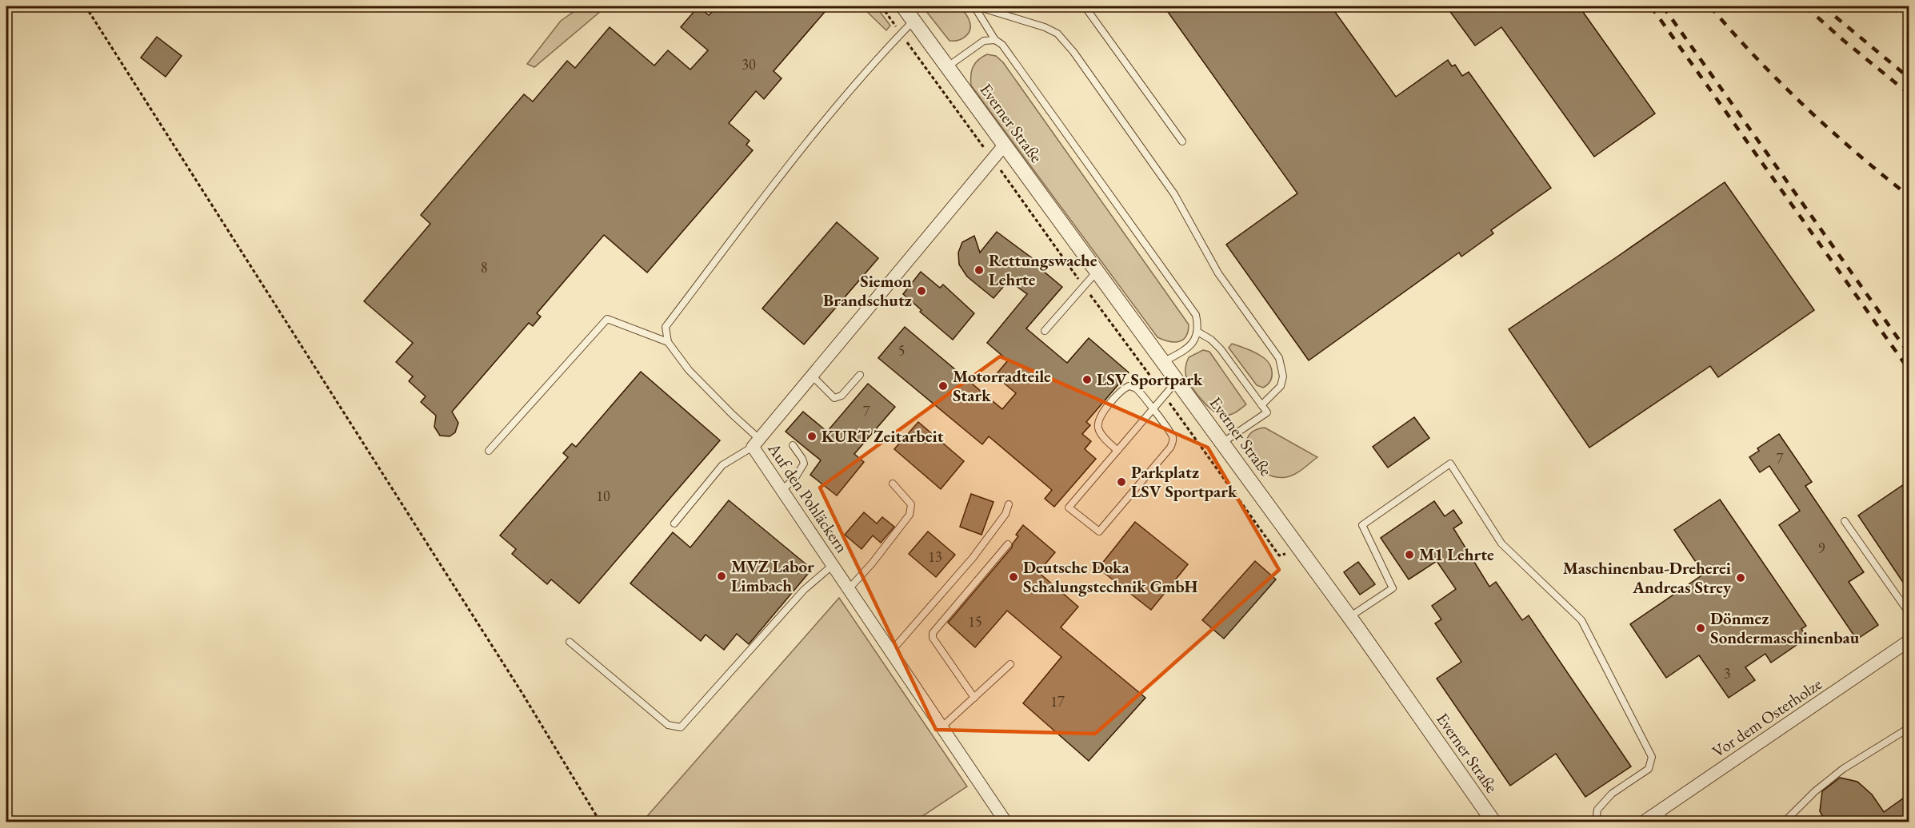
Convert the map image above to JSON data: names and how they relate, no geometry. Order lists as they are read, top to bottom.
{
  "streets": {
    "street": ["Everner Straße", "Auf den Pohläckern", "Vor dem Osterholze"]
  },
  "crossings": [
    ["Everner Straße", "Auf den Pohläckern"]
  ],
  "places": [
    "Rettungswache Lehrte",
    "Siemon Brandschutz",
    "LSV Sportpark",
    "Motorradteile Stark",
    "KURT Zeitarbeit",
    "Parkplatz LSV Sportpark",
    "M1 Lehrte",
    "MVZ Labor Limbach",
    "Deutsche Doka Schalungstechnik GmbH",
    "Maschinenbau-Dreherei Andreas Strey",
    "Dönmez Sondermaschinenbau"
  ],
  "house_numbers": [
    "30",
    "8",
    "5",
    "7",
    "7",
    "10",
    "9",
    "13",
    "15",
    "3",
    "17"
  ]
}
